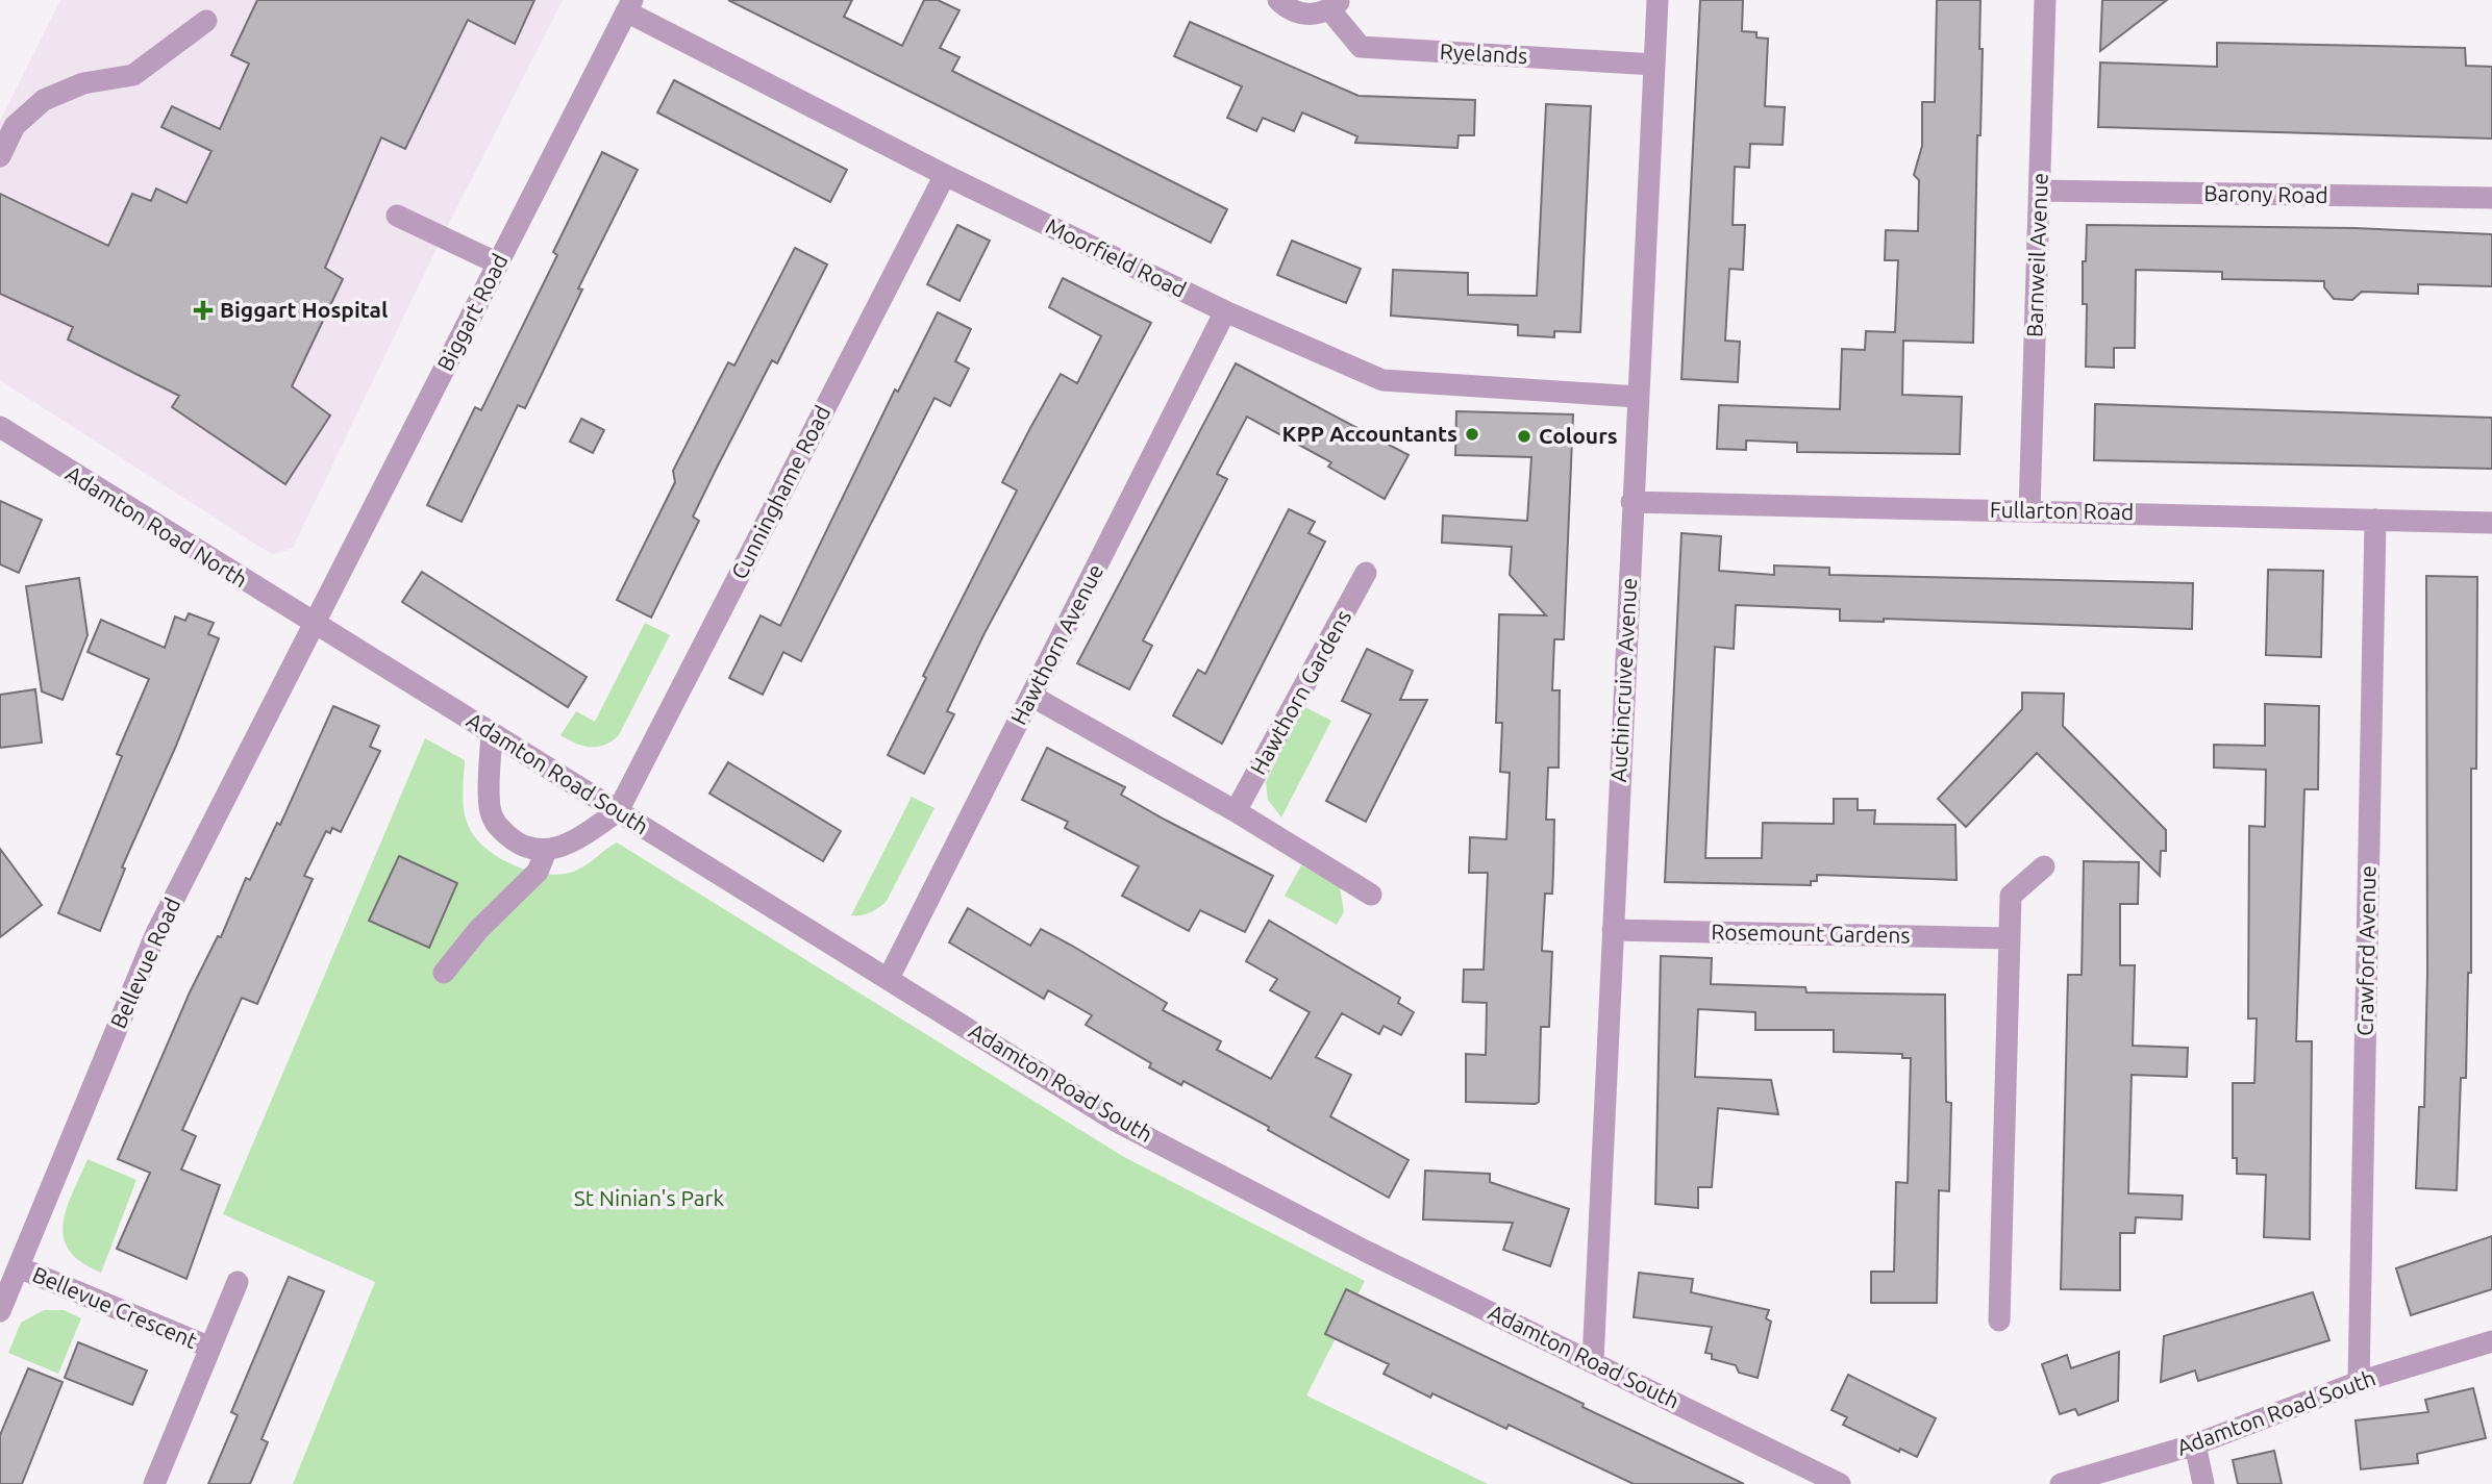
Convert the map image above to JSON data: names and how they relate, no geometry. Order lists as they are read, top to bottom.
{
  "streets": {
    "street": [
      "Ryelands",
      "Barony Road",
      "Barnweil Avenue",
      "Moorfield Road",
      "Biggart Road",
      "Cunninghame Road",
      "Fullarton Road",
      "Adamton Road North",
      "Hawthorn Avenue",
      "Auchincruive Avenue",
      "Hawthorn Gardens",
      "Adamton Road South",
      "Rosemount Gardens",
      "Crawford Avenue",
      "Bellevue Road",
      "Bellevue Crescent"
    ]
  },
  "crossings": [
    ["Ryelands", "Auchincruive Avenue"],
    ["Barony Road", "Barnweil Avenue"],
    ["Barnweil Avenue", "Fullarton Road"],
    ["Moorfield Road", "Biggart Road"],
    ["Moorfield Road", "Cunninghame Road"],
    ["Moorfield Road", "Hawthorn Avenue"],
    ["Moorfield Road", "Auchincruive Avenue"],
    ["Biggart Road", "Adamton Road North"],
    ["Biggart Road", "Adamton Road South"],
    ["Biggart Road", "Bellevue Road"],
    ["Cunninghame Road", "Adamton Road South"],
    ["Fullarton Road", "Auchincruive Avenue"],
    ["Fullarton Road", "Crawford Avenue"],
    ["Adamton Road North", "Adamton Road South"],
    ["Adamton Road North", "Bellevue Road"],
    ["Hawthorn Avenue", "Adamton Road South"],
    ["Auchincruive Avenue", "Adamton Road South"],
    ["Auchincruive Avenue", "Rosemount Gardens"],
    ["Adamton Road South", "Crawford Avenue"],
    ["Adamton Road South", "Bellevue Road"],
    ["Bellevue Road", "Bellevue Crescent"]
  ],
  "parks": ["St Ninian's Park"],
  "places": {
    "health": ["Biggart Hospital"],
    "other": ["KPP Accountants", "Colours"]
  }
}
